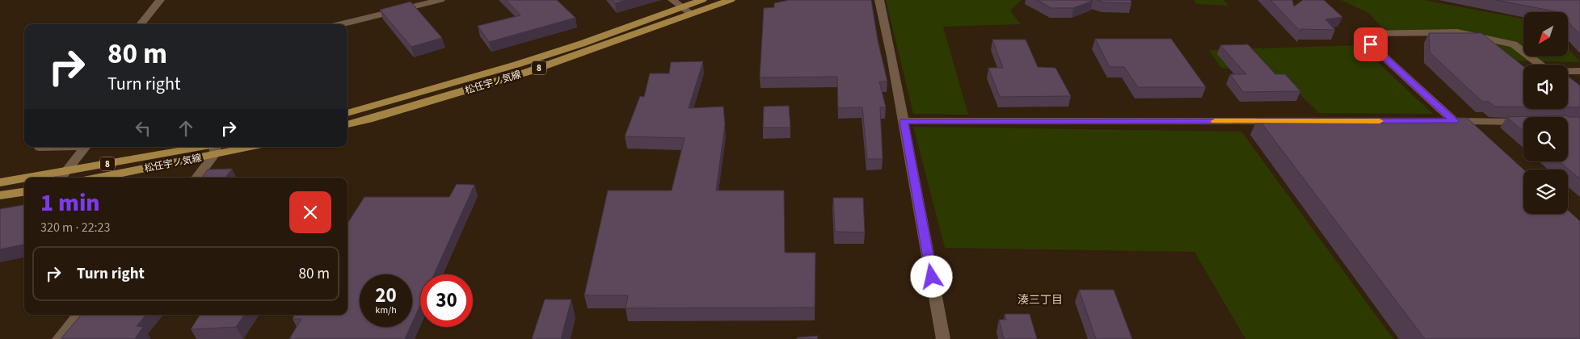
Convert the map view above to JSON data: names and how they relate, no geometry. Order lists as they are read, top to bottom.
{
  "streets": {
    "main road": ["8", "松任宇ノ気線"]
  },
  "districts": ["湊三丁目"],
  "north": "bottom left",
  "page": {
    "turn": ["80 m", "Turn right"],
    "heading": ["1 min", "320 m · 22:23"],
    "list": [
      {
        "name": "Turn right",
        "value": "80 m"
      }
    ],
    "speed": "20 km/h",
    "limit": "30"
  }
}
